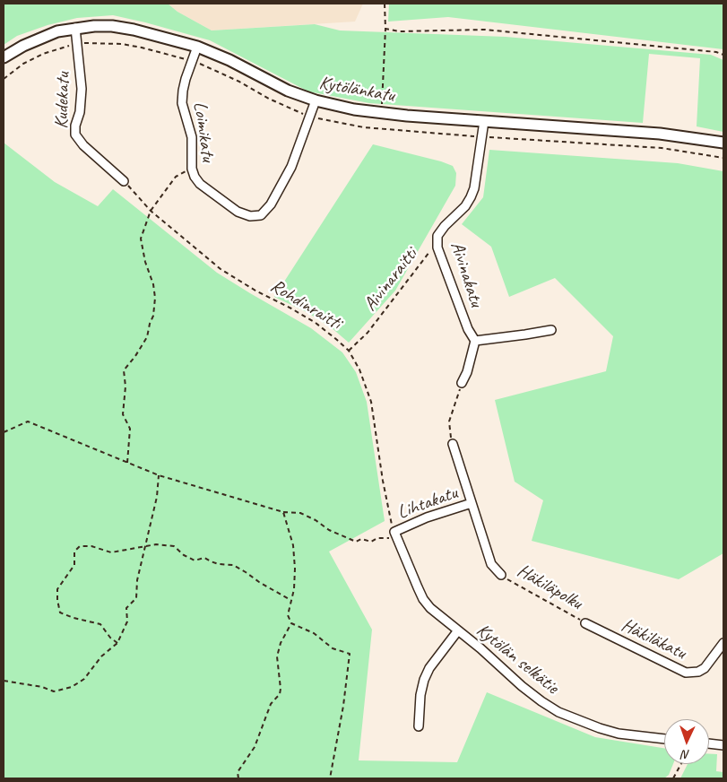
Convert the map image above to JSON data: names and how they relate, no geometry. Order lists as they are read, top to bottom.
{
  "streets": {
    "street": [
      "Kytölänkatu",
      "Kudekatu",
      "Loimikatu",
      "Aivinakatu",
      "Lihtakatu",
      "Häkiläkatu",
      "Kytölän selkätie"
    ],
    "path": ["Aivinaraitti", "Rohdinraitti", "Häkiläpolku"]
  },
  "crossings": [
    ["Kytölänkatu", "Kudekatu"],
    ["Kytölänkatu", "Loimikatu"],
    ["Kytölänkatu", "Aivinakatu"],
    ["Kudekatu", "Rohdinraitti"],
    ["Aivinakatu", "Aivinaraitti"],
    ["Aivinaraitti", "Rohdinraitti"],
    ["Rohdinraitti", "Lihtakatu"],
    ["Rohdinraitti", "Kytölän selkätie"],
    ["Lihtakatu", "Häkiläpolku"],
    ["Lihtakatu", "Kytölän selkätie"],
    ["Häkiläpolku", "Häkiläkatu"]
  ],
  "north": "bottom"
}
